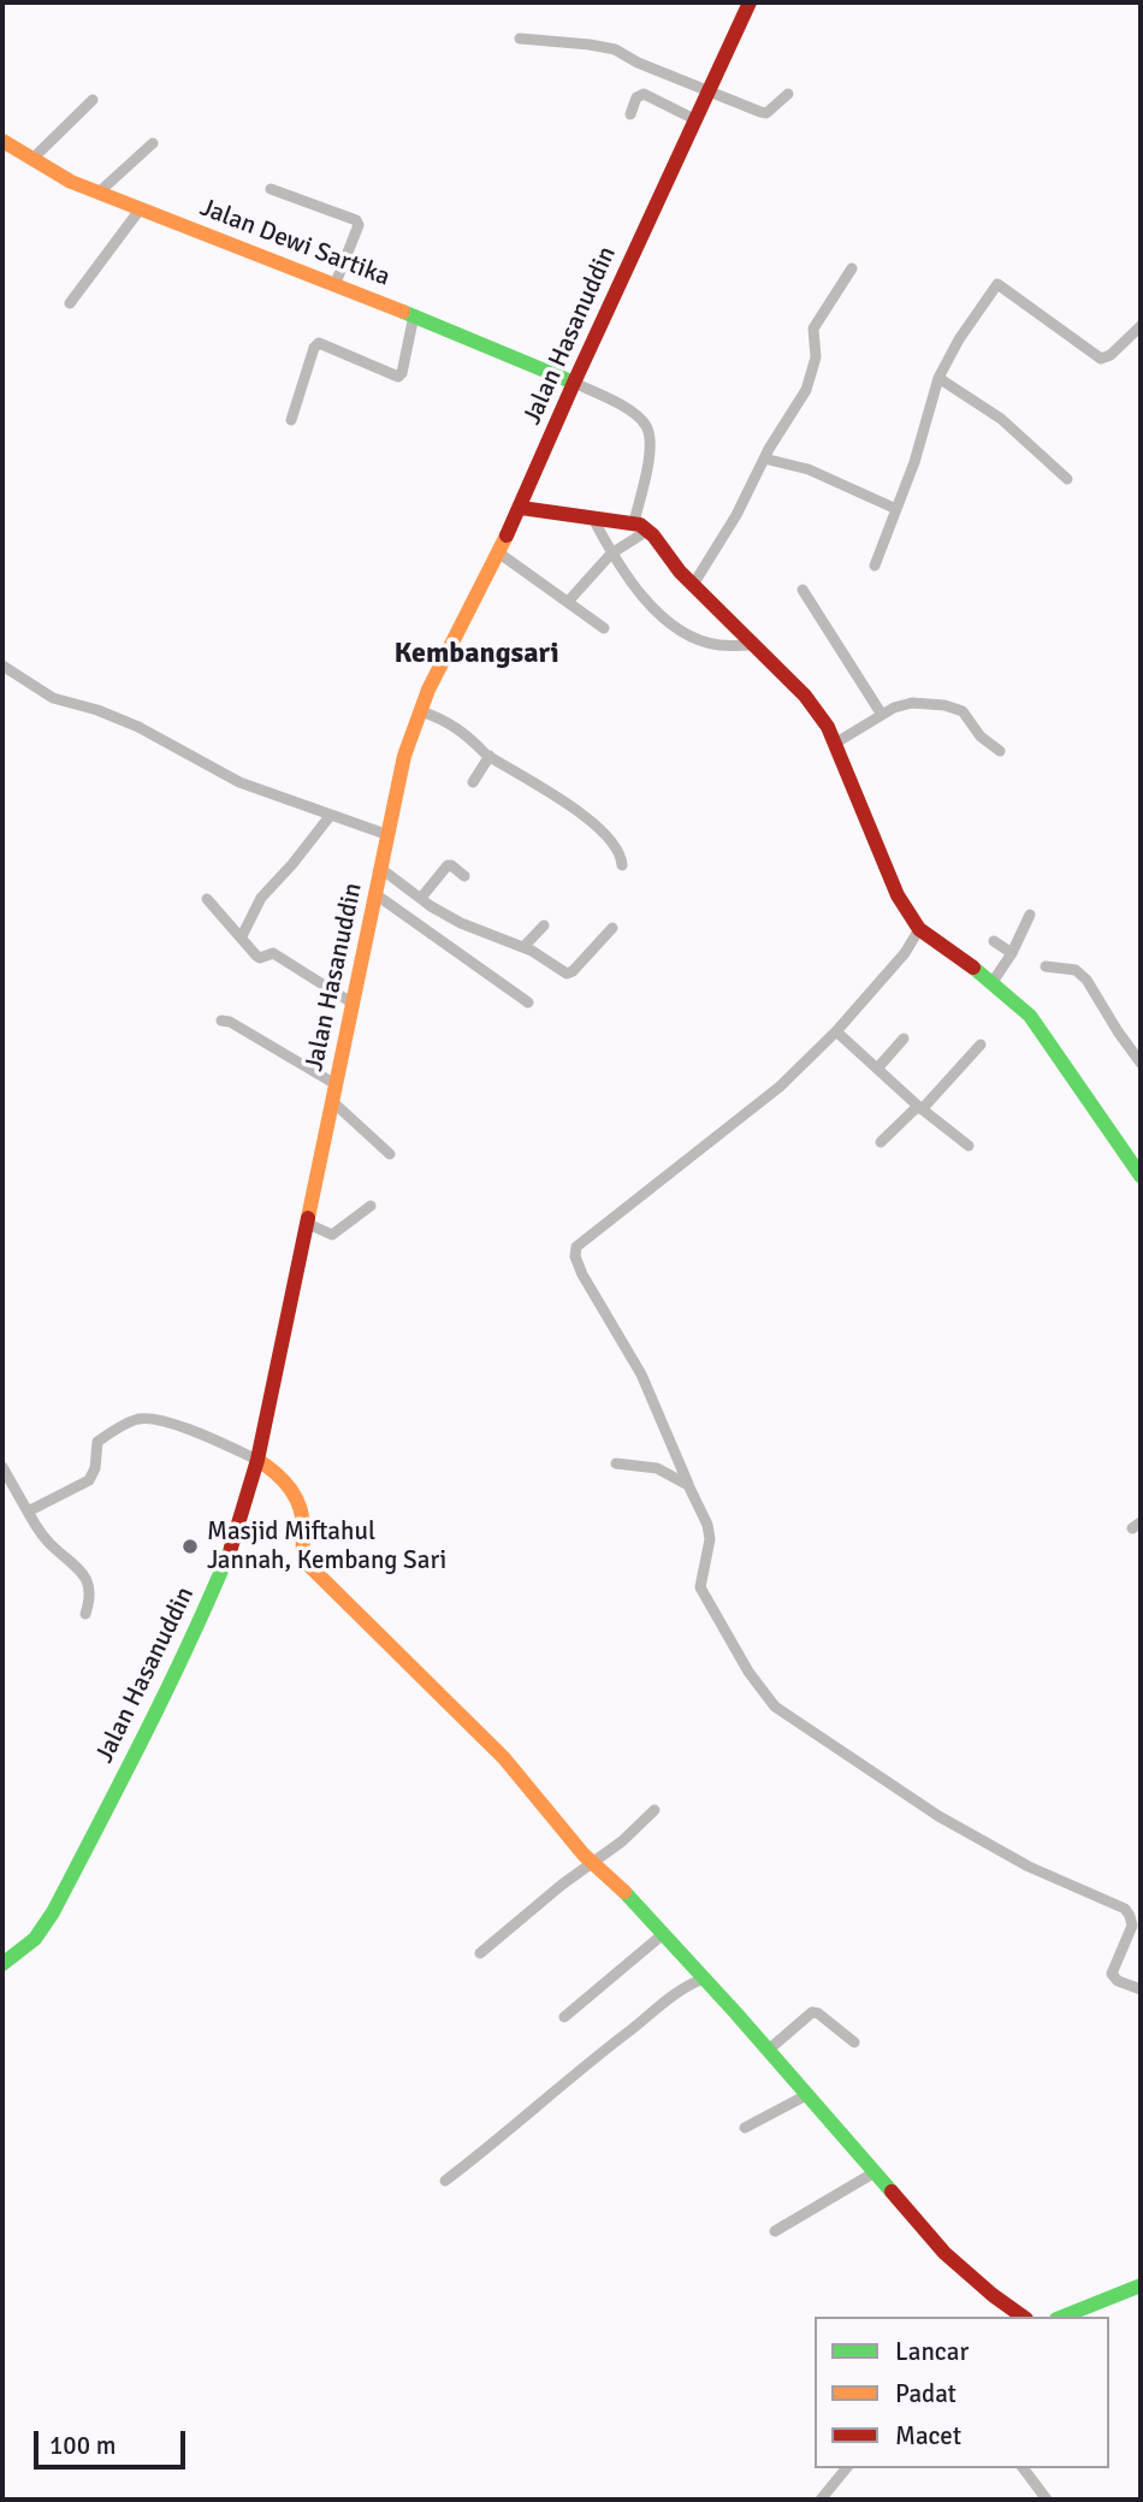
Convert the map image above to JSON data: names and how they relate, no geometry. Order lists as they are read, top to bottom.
{
  "streets": {
    "street": ["Jalan Dewi Sartika", "Jalan Hasanuddin"]
  },
  "crossings": [
    ["Jalan Dewi Sartika", "Jalan Hasanuddin"]
  ],
  "districts": ["Kembangsari"],
  "places": ["Masjid Miftahul Jannah, Kembang Sari"],
  "legend": ["Lancar", "Padat", "Macet"],
  "scale_bar": "100 m"
}
